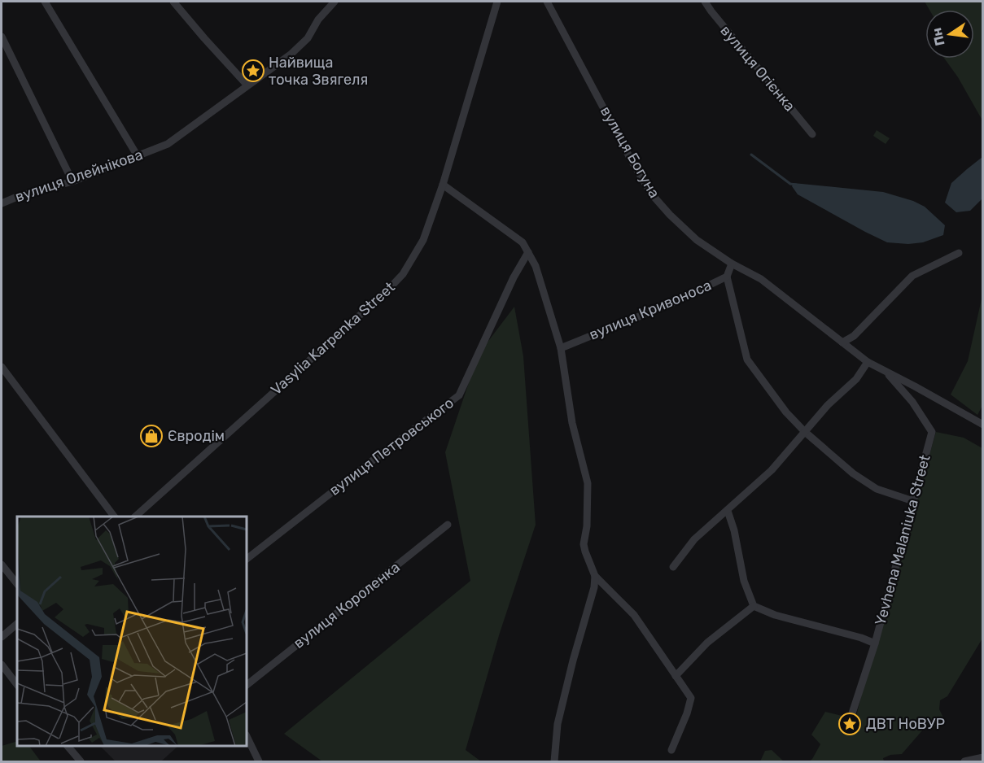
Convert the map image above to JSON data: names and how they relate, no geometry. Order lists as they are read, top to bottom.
{
  "streets": {
    "street": [
      "вулиця Огієнка",
      "вулиця Богуна",
      "вулиця Олейнікова",
      "вулиця Кривоноса",
      "Vasylia Karpenka Street",
      "вулиця Петровського",
      "Yevhena Malaniuka Street",
      "вулиця Короленка"
    ]
  },
  "crossings": [
    ["вулиця Богуна", "вулиця Кривоноса"],
    ["вулиця Богуна", "Yevhena Malaniuka Street"]
  ],
  "places": {
    "place": ["Найвища точка Звягеля", "ДВТ НоВУР"],
    "shop": ["Євродім"]
  },
  "north": "left"
}
